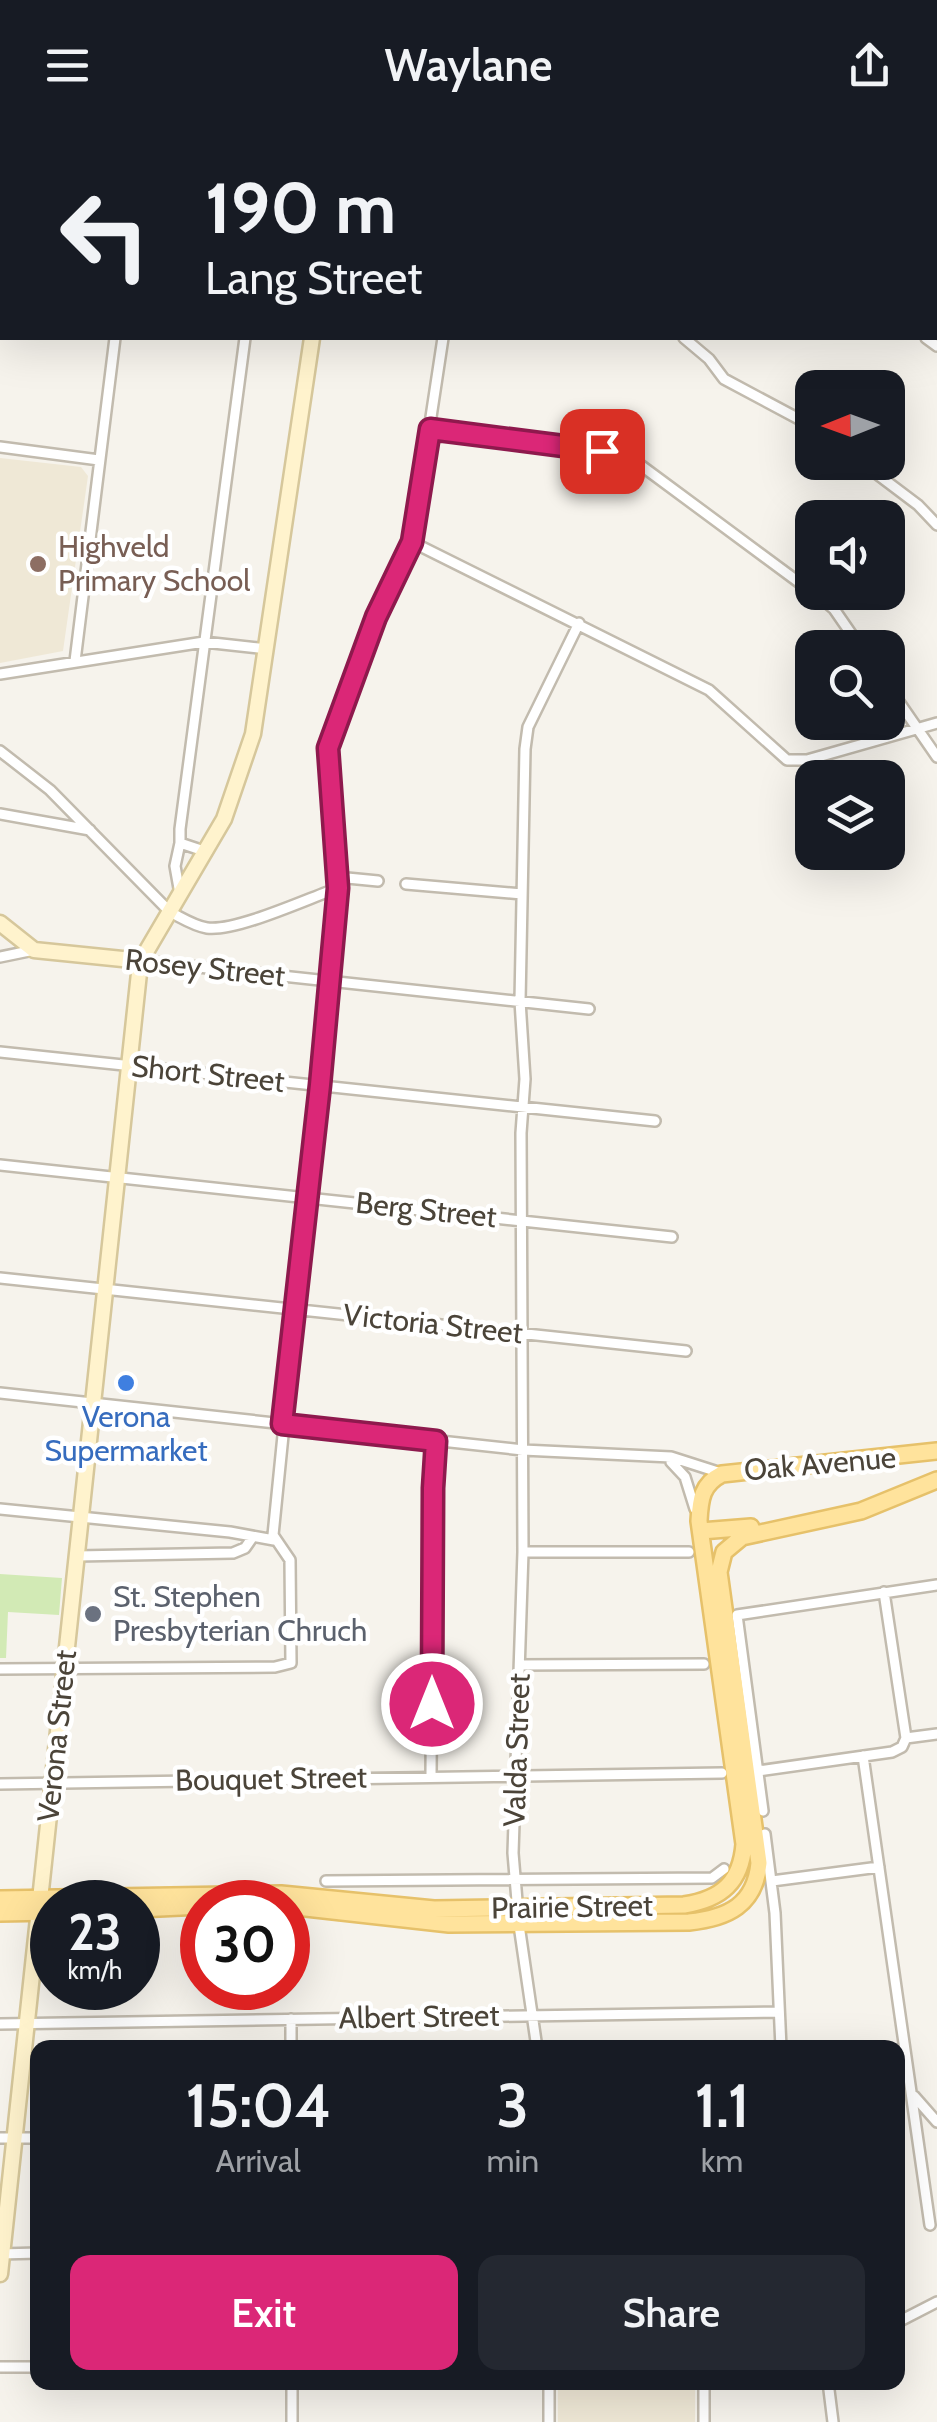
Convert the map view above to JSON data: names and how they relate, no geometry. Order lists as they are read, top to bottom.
{
  "streets": {
    "main road": [
      "Rosey Street",
      "Oak Avenue",
      "Verona Street",
      "Prairie Street"
    ],
    "street": [
      "Short Street",
      "Berg Street",
      "Victoria Street",
      "Valda Street",
      "Bouquet Street",
      "Albert Street"
    ]
  },
  "crossings": [
    ["Rosey Street", "Verona Street"],
    ["Rosey Street", "Valda Street"],
    ["Short Street", "Verona Street"],
    ["Short Street", "Valda Street"],
    ["Berg Street", "Verona Street"],
    ["Berg Street", "Valda Street"],
    ["Victoria Street", "Verona Street"],
    ["Victoria Street", "Valda Street"],
    ["Oak Avenue", "Prairie Street"],
    ["Verona Street", "Bouquet Street"],
    ["Verona Street", "Albert Street"],
    ["Valda Street", "Bouquet Street"],
    ["Valda Street", "Prairie Street"],
    ["Valda Street", "Albert Street"]
  ],
  "places": ["Highveld Primary School", "Verona Supermarket", "St. Stephen Presbyterian Chruch"],
  "north": "left",
  "page": {
    "header": "Waylane",
    "turn": ["190 m", "Lang Street"],
    "speed": "23 km/h",
    "limit": "30",
    "eta": [
      "15:04",
      "Arrival",
      "3",
      "min",
      "1.1",
      "km"
    ],
    "buttons": ["Exit", "Share"]
  }
}
